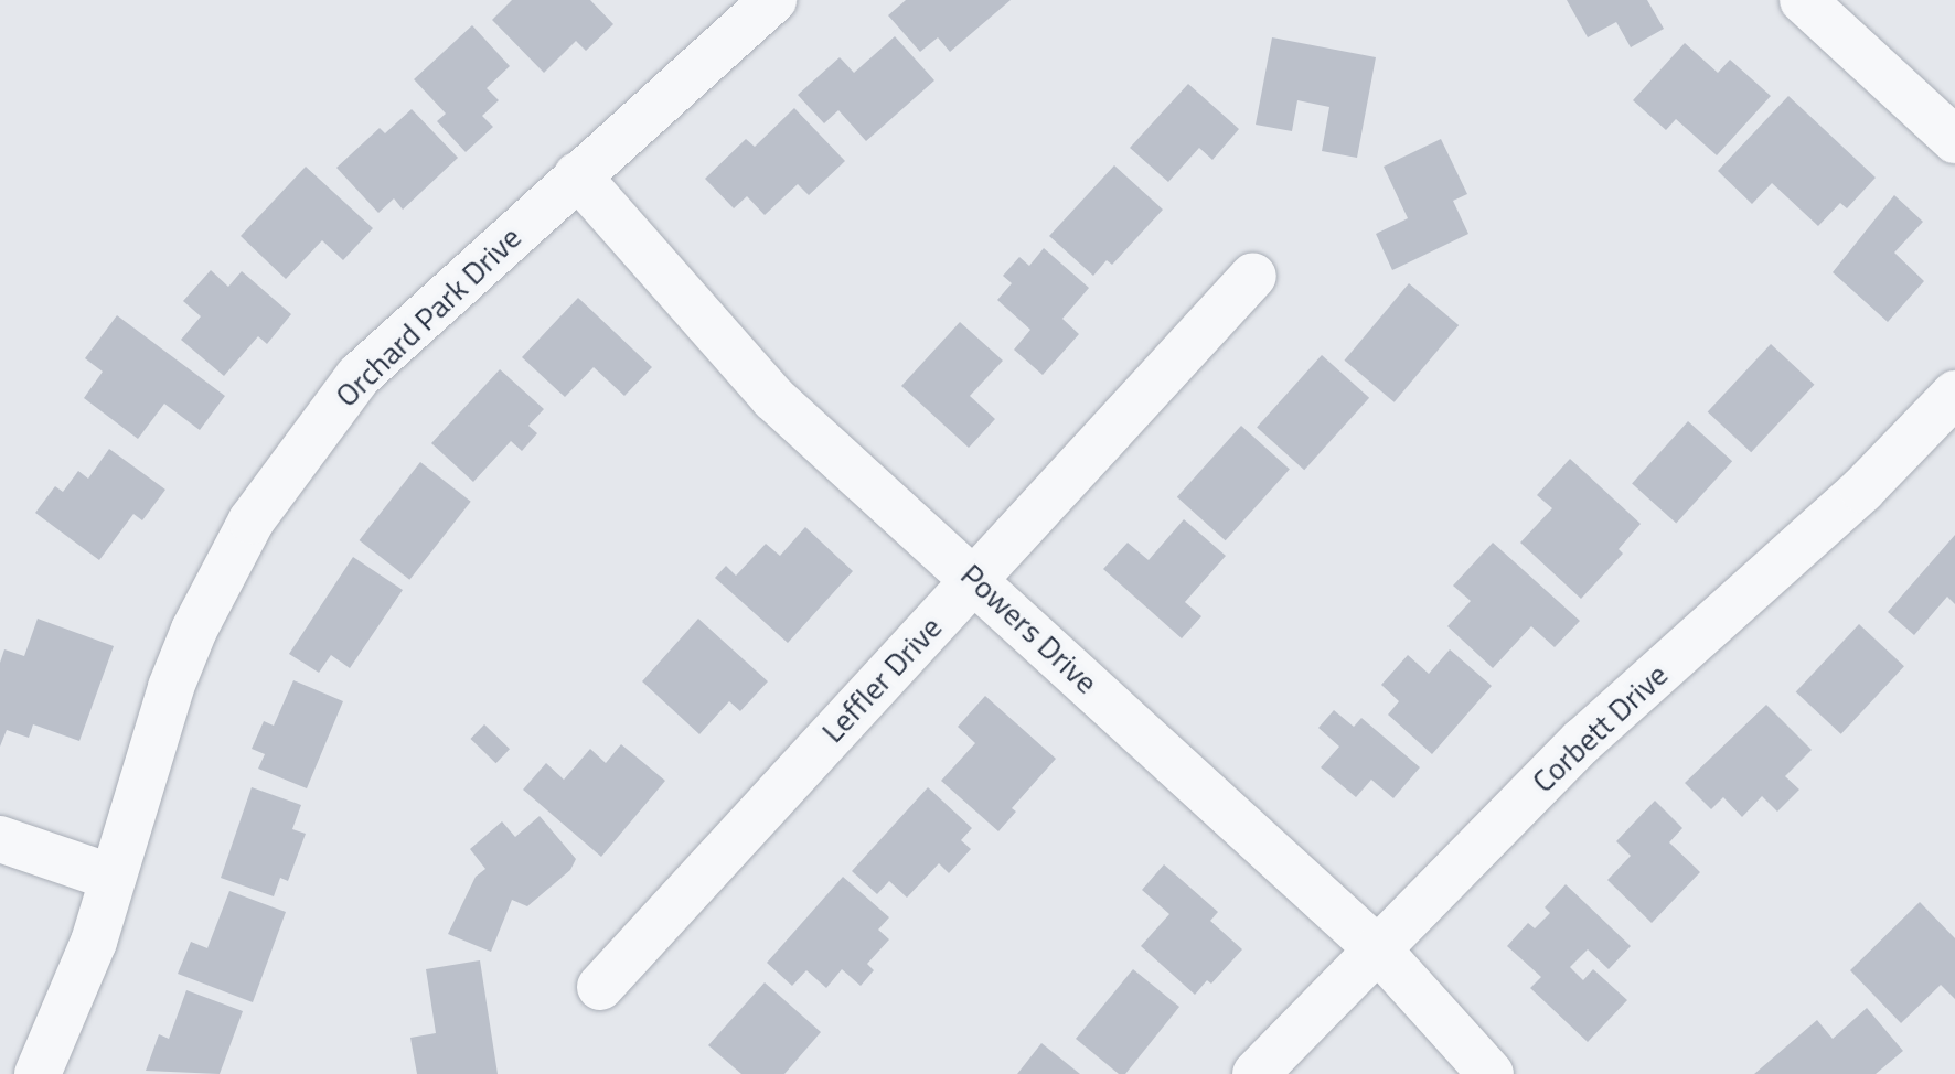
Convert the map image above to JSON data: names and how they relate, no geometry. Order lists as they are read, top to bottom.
{
  "streets": {
    "street": [
      "Orchard Park Drive",
      "Powers Drive",
      "Leffler Drive",
      "Corbett Drive"
    ]
  },
  "crossings": [
    ["Orchard Park Drive", "Powers Drive"],
    ["Powers Drive", "Leffler Drive"],
    ["Powers Drive", "Corbett Drive"]
  ]
}
